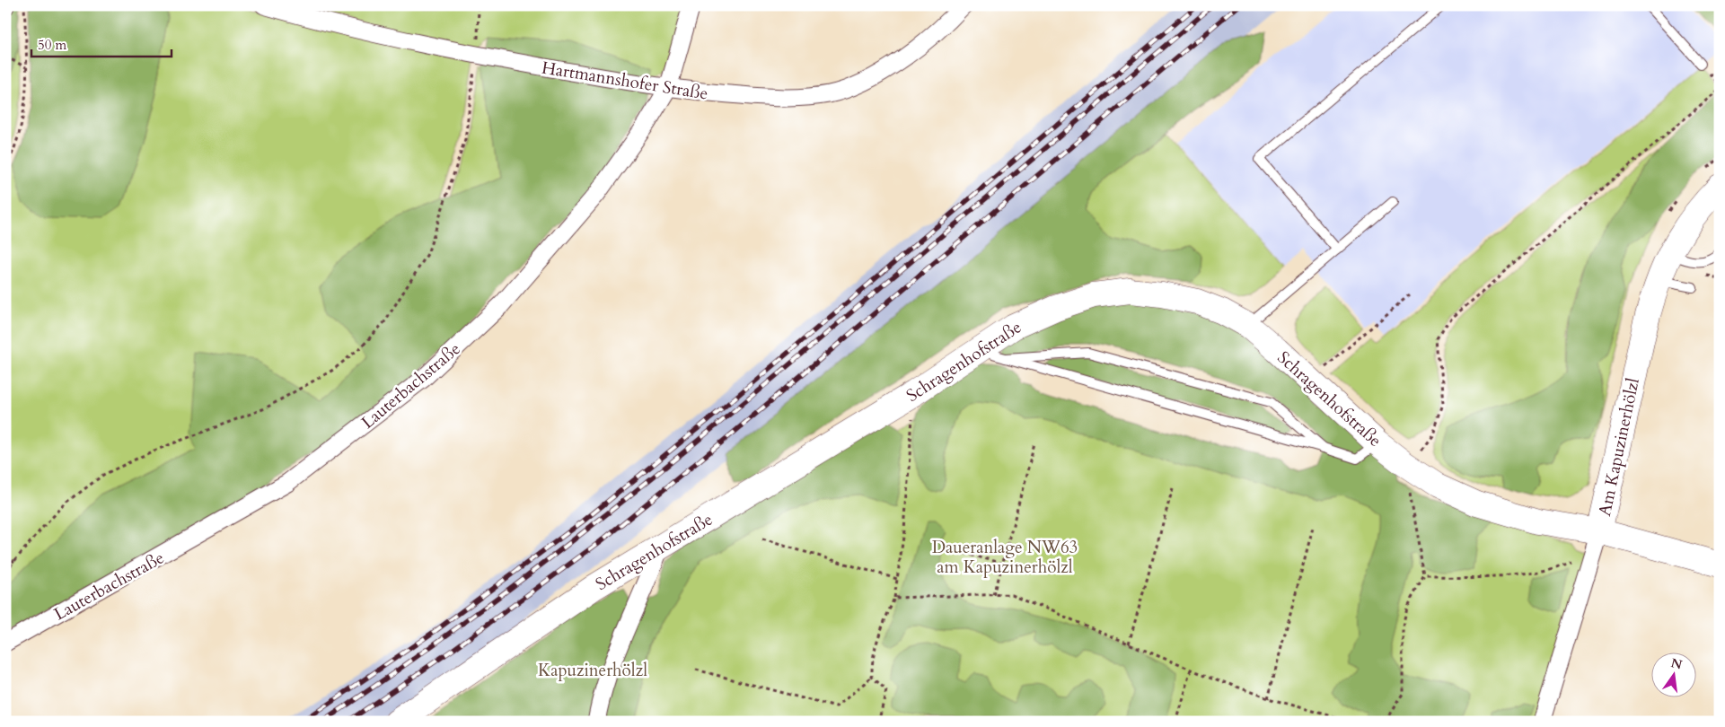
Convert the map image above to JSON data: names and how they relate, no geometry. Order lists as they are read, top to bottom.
{
  "streets": {
    "street": [
      "Hartmannshofer Straße",
      "Schragenhofstraße",
      "Lauterbachstraße",
      "Am Kapuzinerhölzl"
    ]
  },
  "crossings": [
    ["Hartmannshofer Straße", "Lauterbachstraße"],
    ["Schragenhofstraße", "Am Kapuzinerhölzl"]
  ],
  "parks": ["Daueranlage NW63 am Kapuzinerhölzl", "Kapuzinerhölzl"],
  "scale_bar": "50 m",
  "north": "top"
}
